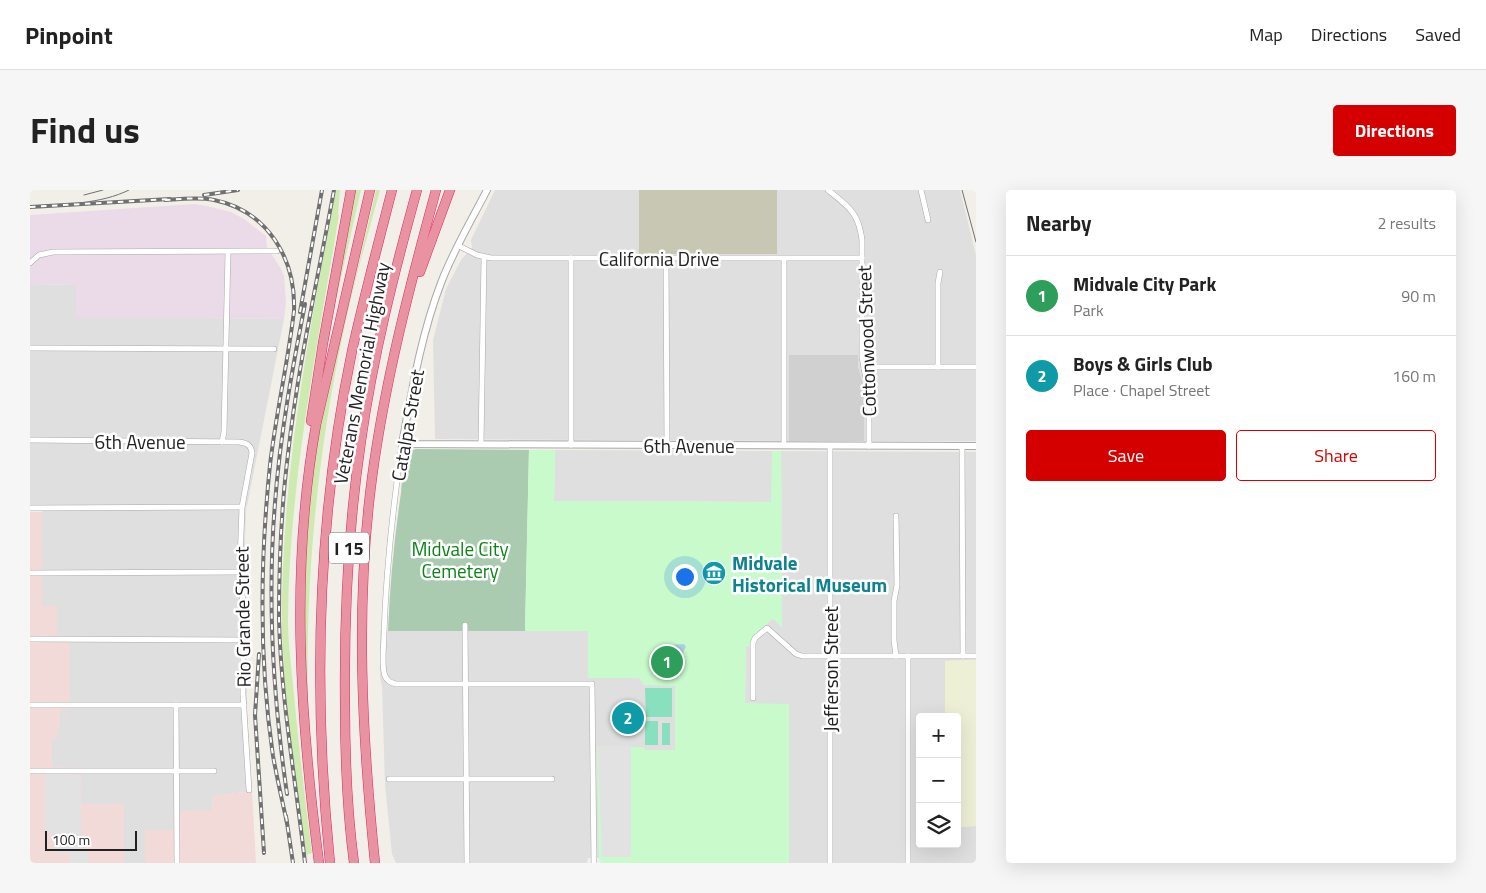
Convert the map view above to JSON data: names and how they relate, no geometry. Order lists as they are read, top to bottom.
{
  "streets": {
    "highway": ["Veterans Memorial Highway", "I 15"],
    "street": [
      "California Drive",
      "Cottonwood Street",
      "Catalpa Street",
      "6th Avenue",
      "Rio Grande Street",
      "Jefferson Street"
    ]
  },
  "crossings": [
    ["California Drive", "Cottonwood Street"],
    ["California Drive", "Catalpa Street"],
    ["Cottonwood Street", "6th Avenue"],
    ["Catalpa Street", "6th Avenue"],
    ["6th Avenue", "Rio Grande Street"],
    ["6th Avenue", "Jefferson Street"]
  ],
  "parks": ["Midvale City Cemetery"],
  "places": {
    "museum": ["Midvale Historical Museum"]
  },
  "scale_bar": "100 m",
  "page": {
    "header": "Pinpoint",
    "nav": ["Map", "Directions", "Saved"],
    "title": "Find us",
    "buttons": [
      "Directions",
      ["Save", "Share"]
    ],
    "heading": ["Nearby", "2 results"],
    "list": [
      {
        "mark": "1",
        "name": "Midvale City Park",
        "note": "Park",
        "value": "90 m"
      },
      {
        "mark": "2",
        "name": "Boys & Girls Club",
        "note": "Place · Chapel Street",
        "value": "160 m"
      }
    ],
    "pins": ["1", "2"],
    "map_buttons": ["+", "−"],
    "scale": "100 m"
  }
}
